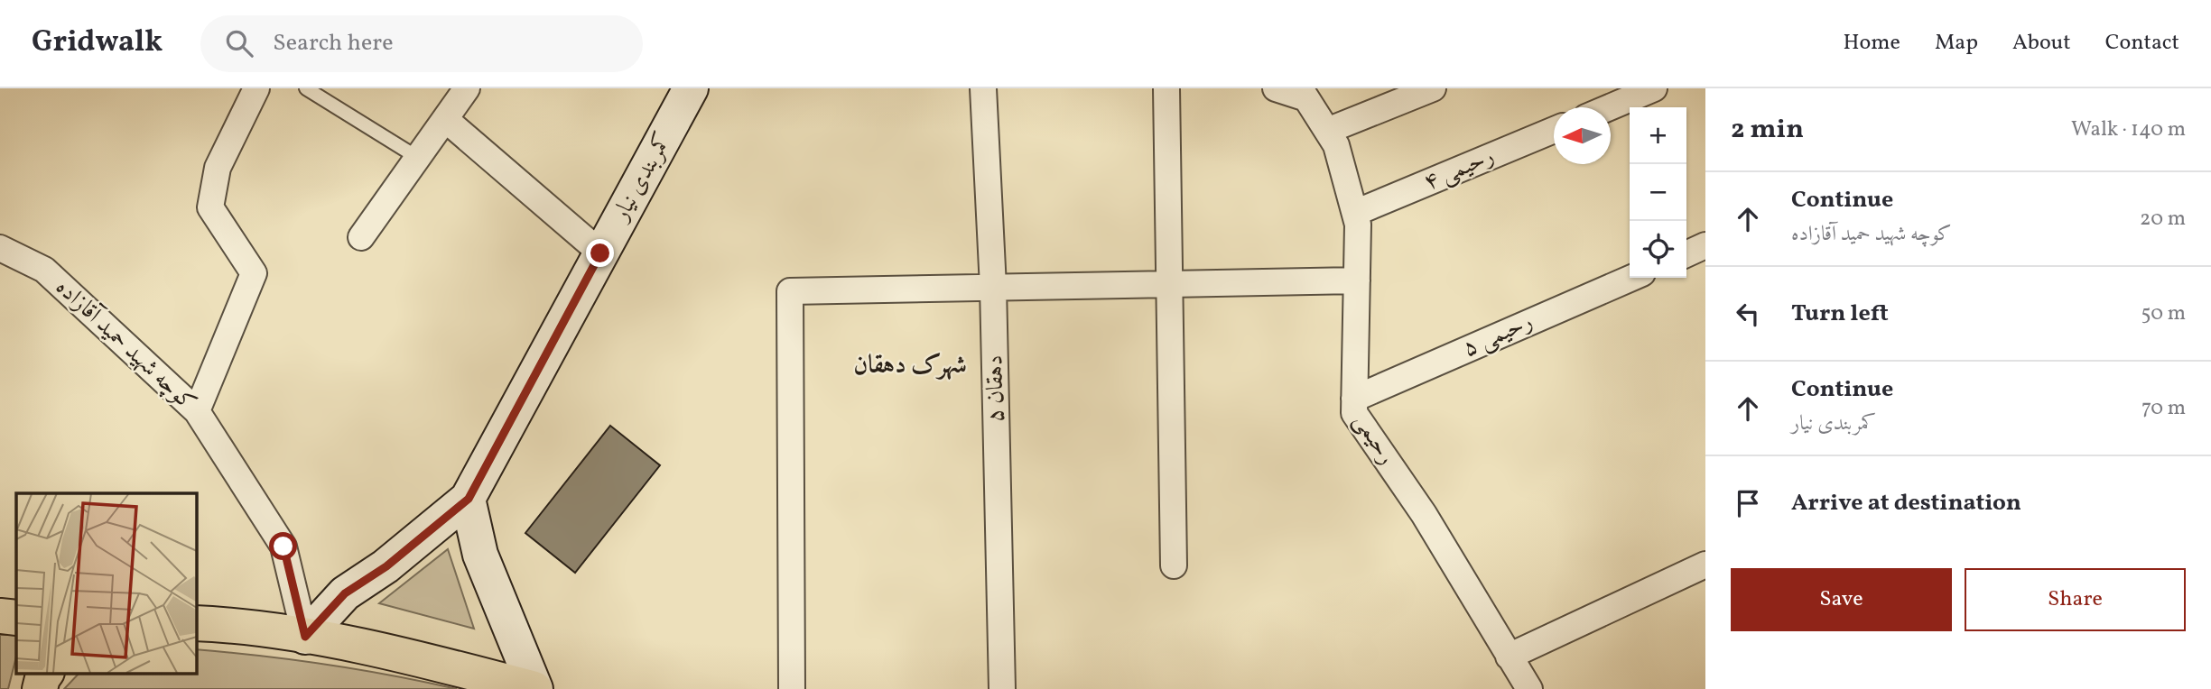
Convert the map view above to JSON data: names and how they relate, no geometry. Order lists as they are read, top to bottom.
{
  "streets": {
    "main road": ["کمربندی نیار"],
    "street": [
      "رحیمی ۴",
      "رحیمی ۵",
      "کوچه شهید حمید آقازاده",
      "دهقان ۵",
      "رحیمی"
    ]
  },
  "crossings": [
    ["رحیمی ۴", "رحیمی"],
    ["رحیمی ۵", "رحیمی"]
  ],
  "districts": ["شهرک دهقان"],
  "north": "left",
  "page": {
    "header": "Gridwalk",
    "search": "Search here",
    "nav": [
      "Home",
      "Map",
      "About",
      "Contact"
    ],
    "heading": ["2 min", "Walk · 140 m"],
    "map_buttons": ["+", "−"],
    "list": [
      ["Continue", "کوچه شهید حمید آقازاده", "20 m"],
      ["Turn left", "50 m"],
      ["Continue", "کمربندی نیار", "70 m"],
      "Arrive at destination"
    ],
    "buttons": ["Save", "Share"]
  }
}
